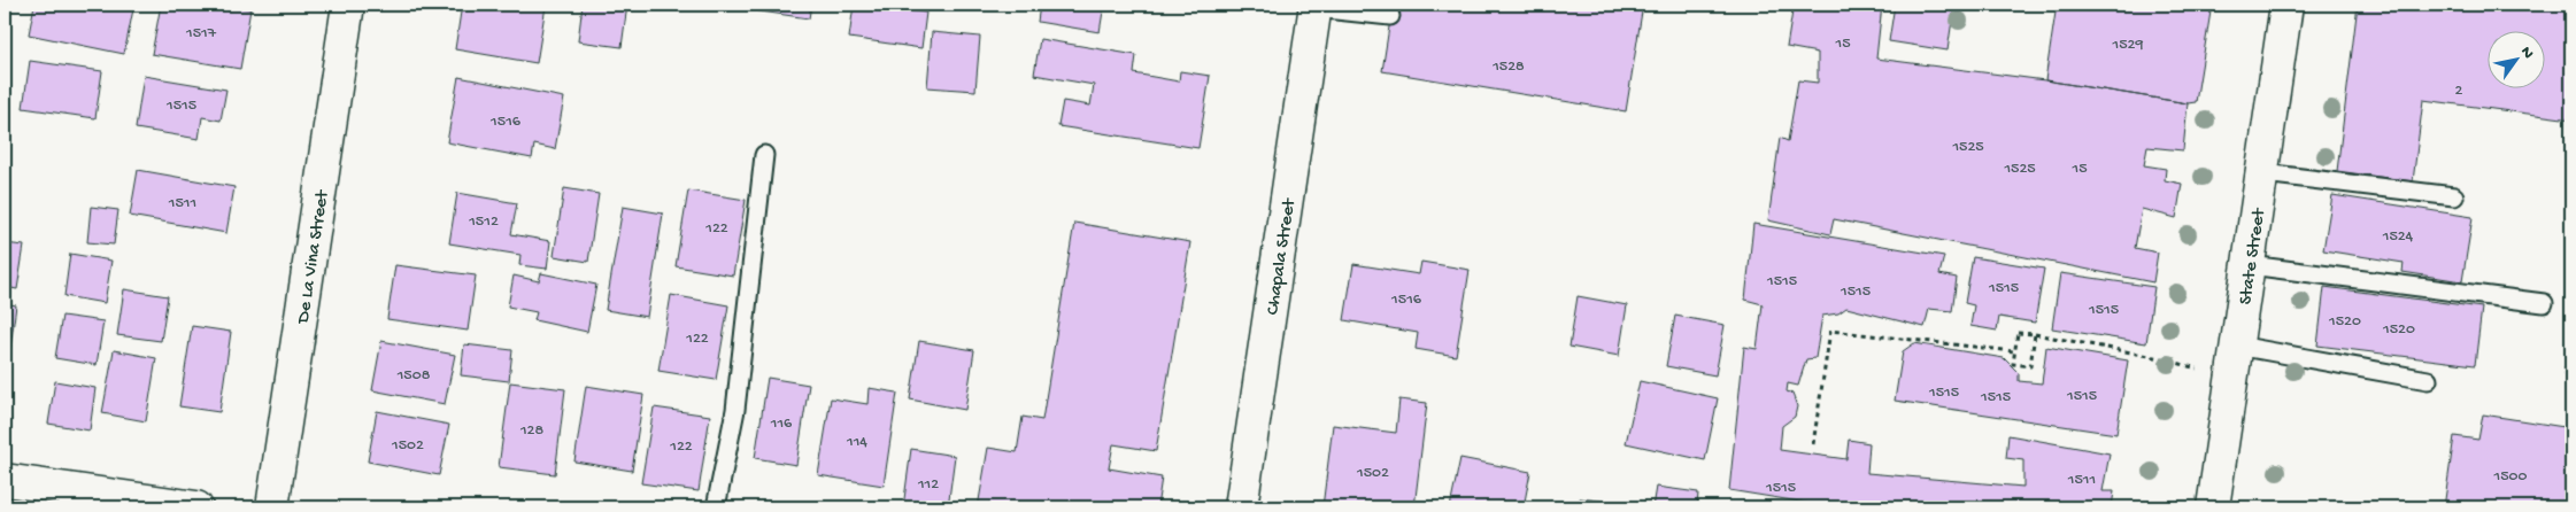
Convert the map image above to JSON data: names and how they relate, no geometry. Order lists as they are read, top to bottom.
{
  "streets": {
    "street": ["De La Vina Street", "Chapala Street", "State Street"]
  },
  "house_numbers": [
    "1517",
    "15",
    "1529",
    "1528",
    "2",
    "1515",
    "1516",
    "1525",
    "1525",
    "15",
    "1511",
    "1512",
    "122",
    "1524",
    "1515",
    "1515",
    "1515",
    "1516",
    "1515",
    "1520",
    "1520",
    "122",
    "1508",
    "1515",
    "1515",
    "1515",
    "116",
    "128",
    "114",
    "1502",
    "122",
    "1502",
    "1500",
    "1511",
    "112",
    "1515"
  ],
  "north": "top right"
}
